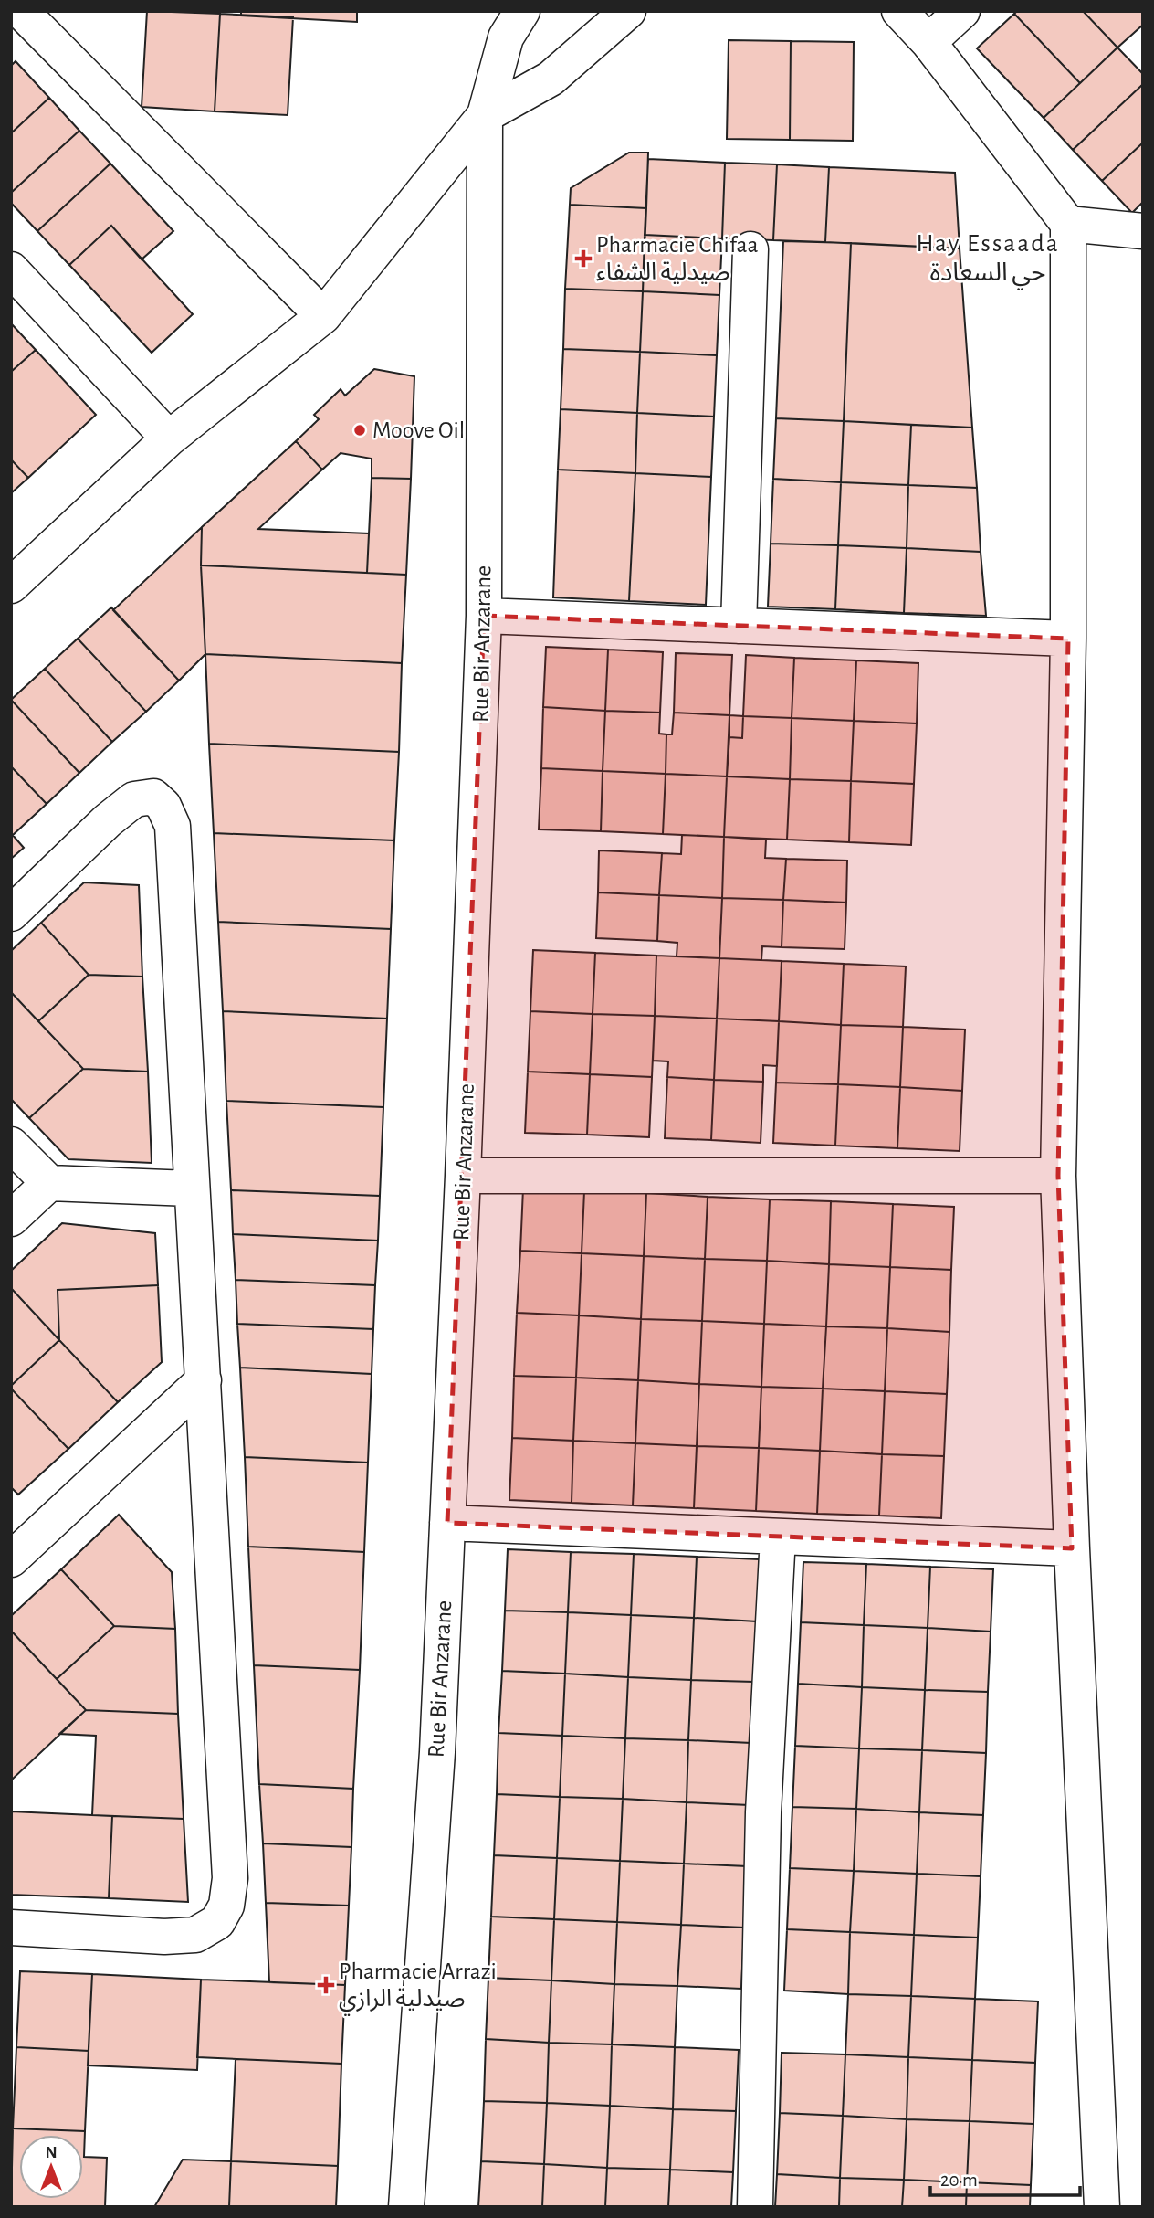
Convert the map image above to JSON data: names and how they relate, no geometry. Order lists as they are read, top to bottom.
{
  "streets": {
    "street": ["Rue Bir Anzarane"]
  },
  "districts": ["Hay Essaada حي السعادة"],
  "places": {
    "health": ["Pharmacie Chifaa صيدلية الشفاء", "Pharmacie Arrazi صيدلية الرازي"],
    "other": ["Moove Oil"]
  },
  "scale_bar": "20 m",
  "north": "top"
}
